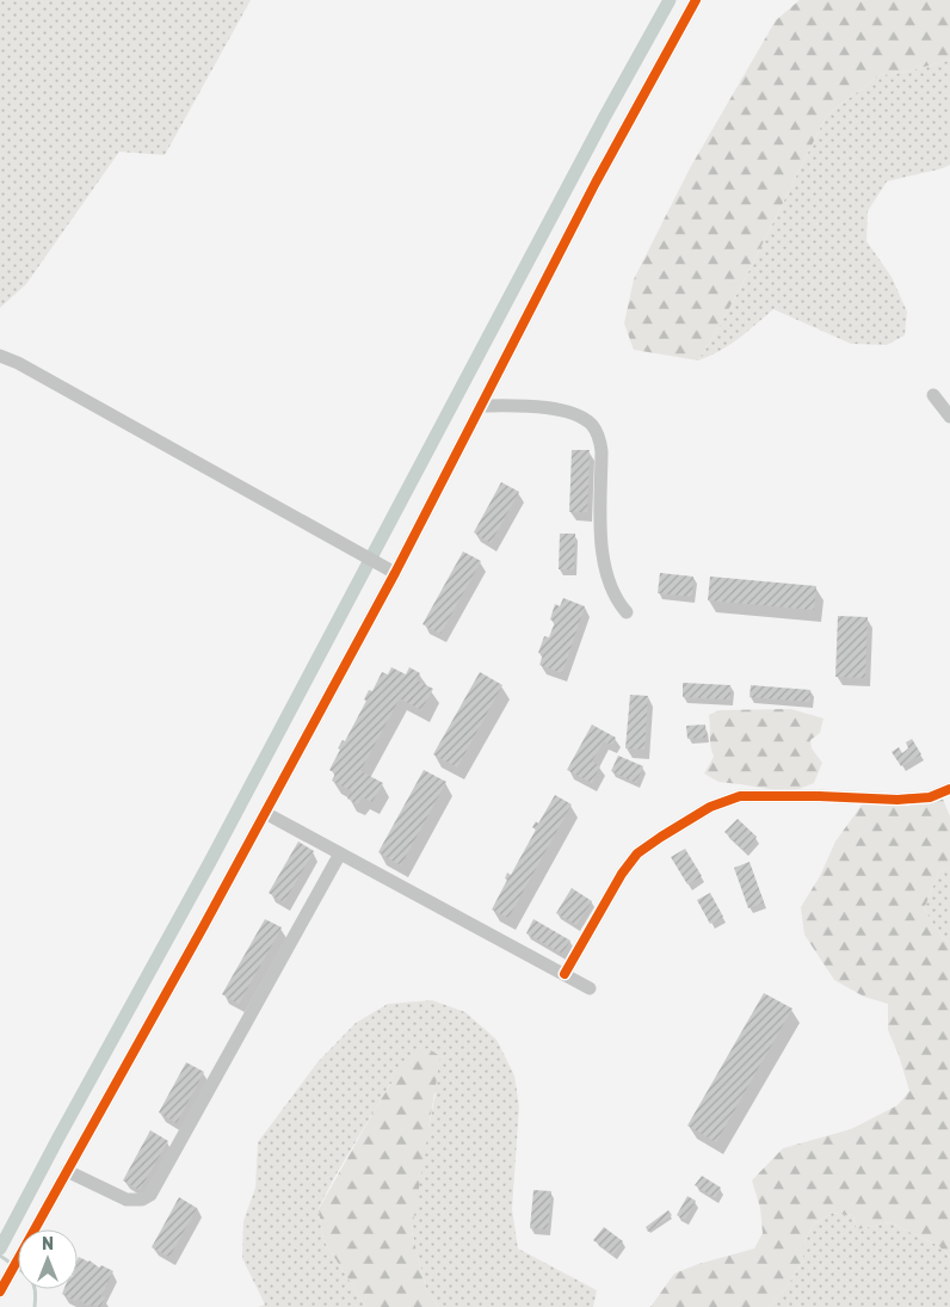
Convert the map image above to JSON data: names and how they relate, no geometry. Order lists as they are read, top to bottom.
{
  "north": "top"
}
